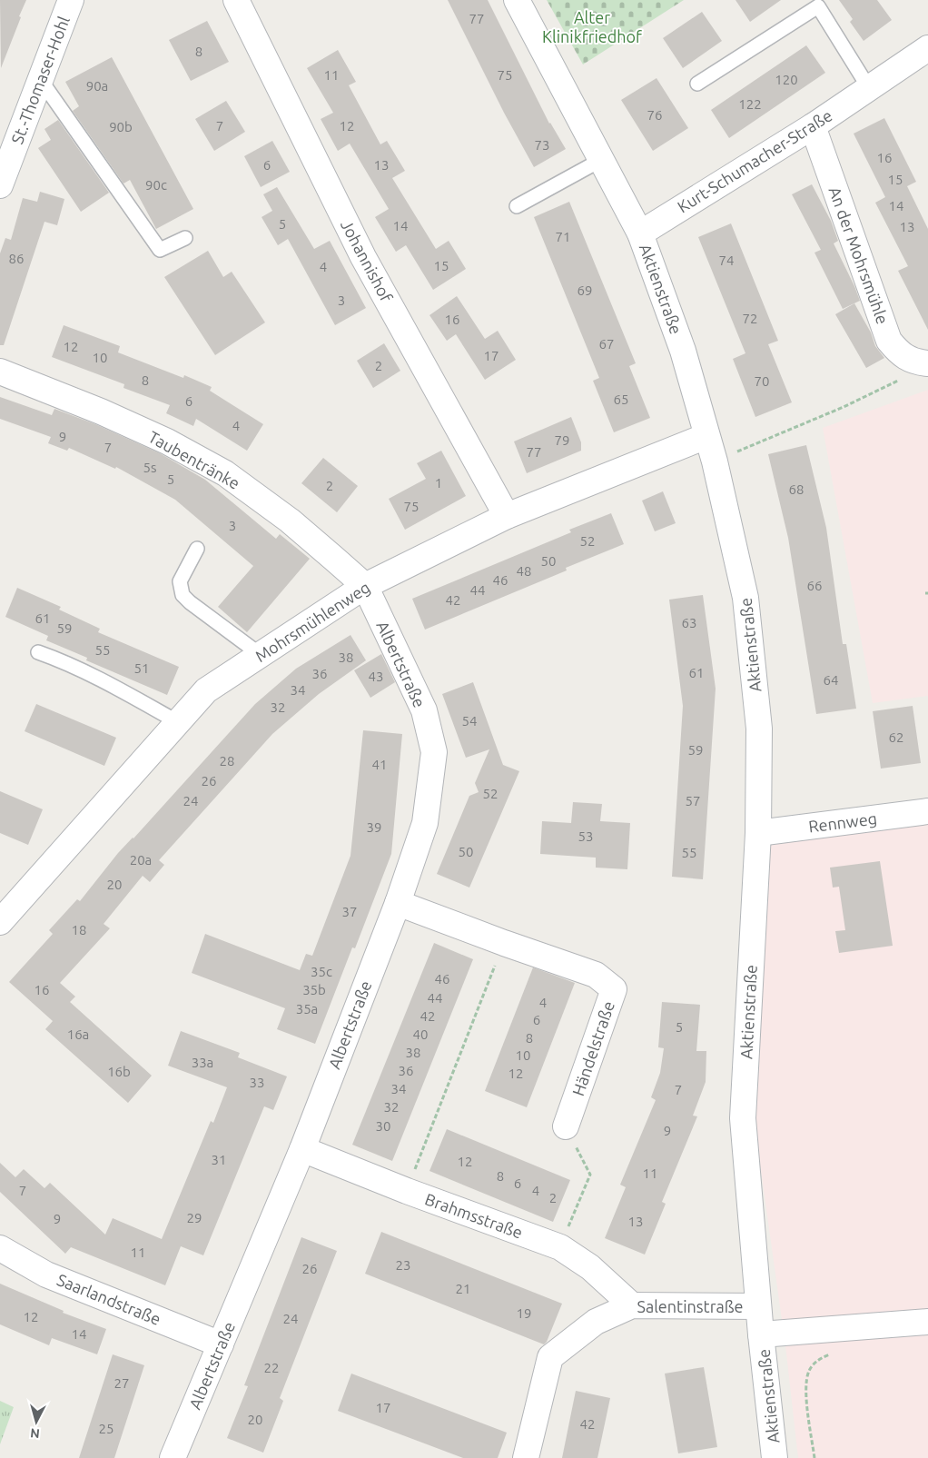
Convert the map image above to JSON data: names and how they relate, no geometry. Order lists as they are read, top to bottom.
{
  "streets": {
    "street": [
      "St.-Thomaser-Hohl",
      "Kurt-Schumacher-Straße",
      "An der Mohrsmühle",
      "Johannishof",
      "Aktienstraße",
      "Taubentränke",
      "Mohrsmühlenweg",
      "Albertstraße",
      "Rennweg",
      "Händelstraße",
      "Brahmsstraße",
      "Saarlandstraße",
      "Salentinstraße"
    ]
  },
  "crossings": [
    ["Kurt-Schumacher-Straße", "An der Mohrsmühle"],
    ["Kurt-Schumacher-Straße", "Aktienstraße"],
    ["Johannishof", "Mohrsmühlenweg"],
    ["Aktienstraße", "Mohrsmühlenweg"],
    ["Aktienstraße", "Rennweg"],
    ["Aktienstraße", "Salentinstraße"],
    ["Taubentränke", "Mohrsmühlenweg"],
    ["Taubentränke", "Albertstraße"],
    ["Mohrsmühlenweg", "Albertstraße"],
    ["Albertstraße", "Händelstraße"],
    ["Albertstraße", "Brahmsstraße"],
    ["Albertstraße", "Saarlandstraße"],
    ["Brahmsstraße", "Salentinstraße"]
  ],
  "parks": ["Alter Klinikfriedhof"],
  "house_numbers": [
    "77",
    "8",
    "11",
    "75",
    "120",
    "90a",
    "122",
    "76",
    "7",
    "12",
    "90b",
    "73",
    "16",
    "6",
    "13",
    "15",
    "90c",
    "14",
    "5",
    "14",
    "13",
    "71",
    "86",
    "74",
    "15",
    "4",
    "69",
    "3",
    "72",
    "16",
    "67",
    "12",
    "17",
    "10",
    "2",
    "8",
    "70",
    "65",
    "6",
    "4",
    "9",
    "79",
    "7",
    "77",
    "5s",
    "5",
    "1",
    "2",
    "68",
    "75",
    "3",
    "52",
    "50",
    "48",
    "46",
    "66",
    "44",
    "42",
    "61",
    "63",
    "59",
    "55",
    "38",
    "51",
    "61",
    "36",
    "43",
    "64",
    "34",
    "32",
    "54",
    "62",
    "59",
    "28",
    "41",
    "26",
    "52",
    "24",
    "57",
    "39",
    "53",
    "50",
    "55",
    "20a",
    "20",
    "37",
    "18",
    "35c",
    "46",
    "16",
    "35b",
    "44",
    "4",
    "35a",
    "42",
    "6",
    "5",
    "16a",
    "40",
    "8",
    "38",
    "10",
    "33a",
    "36",
    "16b",
    "12",
    "33",
    "34",
    "7",
    "32",
    "30",
    "9",
    "31",
    "12",
    "11",
    "8",
    "6",
    "7",
    "4",
    "2",
    "29",
    "9",
    "13",
    "11",
    "23",
    "26",
    "21",
    "19",
    "12",
    "24",
    "14",
    "22",
    "27",
    "17",
    "20",
    "42",
    "25"
  ],
  "north": "bottom"
}
